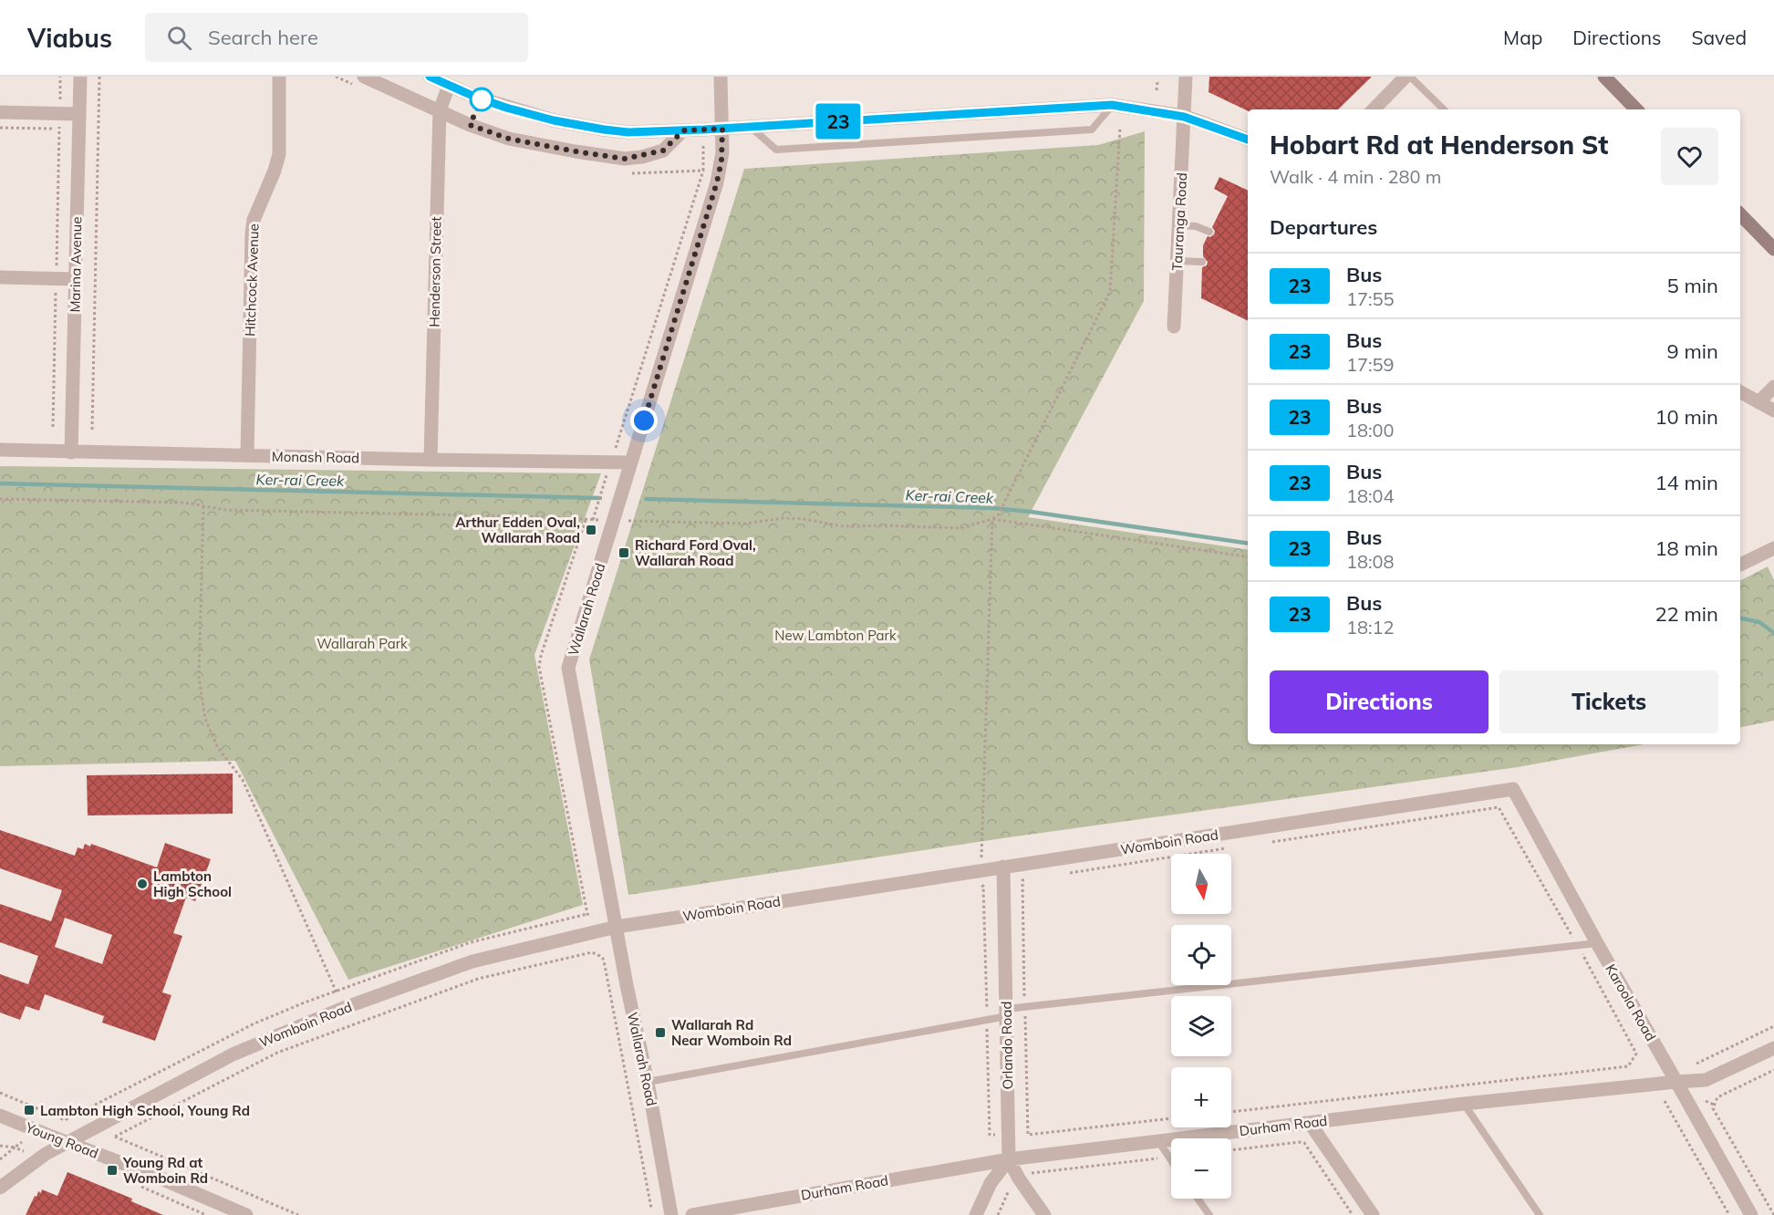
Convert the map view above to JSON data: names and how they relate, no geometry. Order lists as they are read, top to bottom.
{
  "streets": {
    "street": [
      "Tauranga Road",
      "Marina Avenue",
      "Henderson Street",
      "Hitchcock Avenue",
      "Monash Road",
      "Wallarah Road",
      "Womboin Road",
      "Karoola Road",
      "Orlando Road",
      "Durham Road",
      "Young Road"
    ]
  },
  "crossings": [
    ["Marina Avenue", "Monash Road"],
    ["Henderson Street", "Monash Road"],
    ["Hitchcock Avenue", "Monash Road"],
    ["Monash Road", "Wallarah Road"],
    ["Wallarah Road", "Womboin Road"],
    ["Womboin Road", "Karoola Road"],
    ["Womboin Road", "Orlando Road"],
    ["Womboin Road", "Young Road"],
    ["Karoola Road", "Durham Road"],
    ["Orlando Road", "Durham Road"]
  ],
  "water": ["Ker-rai Creek"],
  "parks": ["New Lambton Park", "Wallarah Park"],
  "places": {
    "transit": [
      "Arthur Edden Oval, Wallarah Road",
      "Richard Ford Oval, Wallarah Road",
      "Wallarah Rd Near Womboin Rd",
      "Lambton High School, Young Rd",
      "Young Rd at Womboin Rd"
    ],
    "other": ["Lambton High School"]
  },
  "lines": ["bus line 23"],
  "north": "bottom",
  "page": {
    "header": "Viabus",
    "search": "Search here",
    "nav": ["Map", "Directions", "Saved"],
    "on_map": "23",
    "heading": [
      ["Hobart Rd at Henderson St", "Walk · 4 min · 280 m"],
      "Departures"
    ],
    "list": [
      {
        "mark": "23",
        "name": "Bus",
        "note": "17:55",
        "value": "5 min"
      },
      {
        "mark": "23",
        "name": "Bus",
        "note": "17:59",
        "value": "9 min"
      },
      {
        "mark": "23",
        "name": "Bus",
        "note": "18:00",
        "value": "10 min"
      },
      {
        "mark": "23",
        "name": "Bus",
        "note": "18:04",
        "value": "14 min"
      },
      {
        "mark": "23",
        "name": "Bus",
        "note": "18:08",
        "value": "18 min"
      },
      {
        "mark": "23",
        "name": "Bus",
        "note": "18:12",
        "value": "22 min"
      }
    ],
    "buttons": ["Directions", "Tickets"],
    "map_buttons": ["+", "−"]
  }
}
